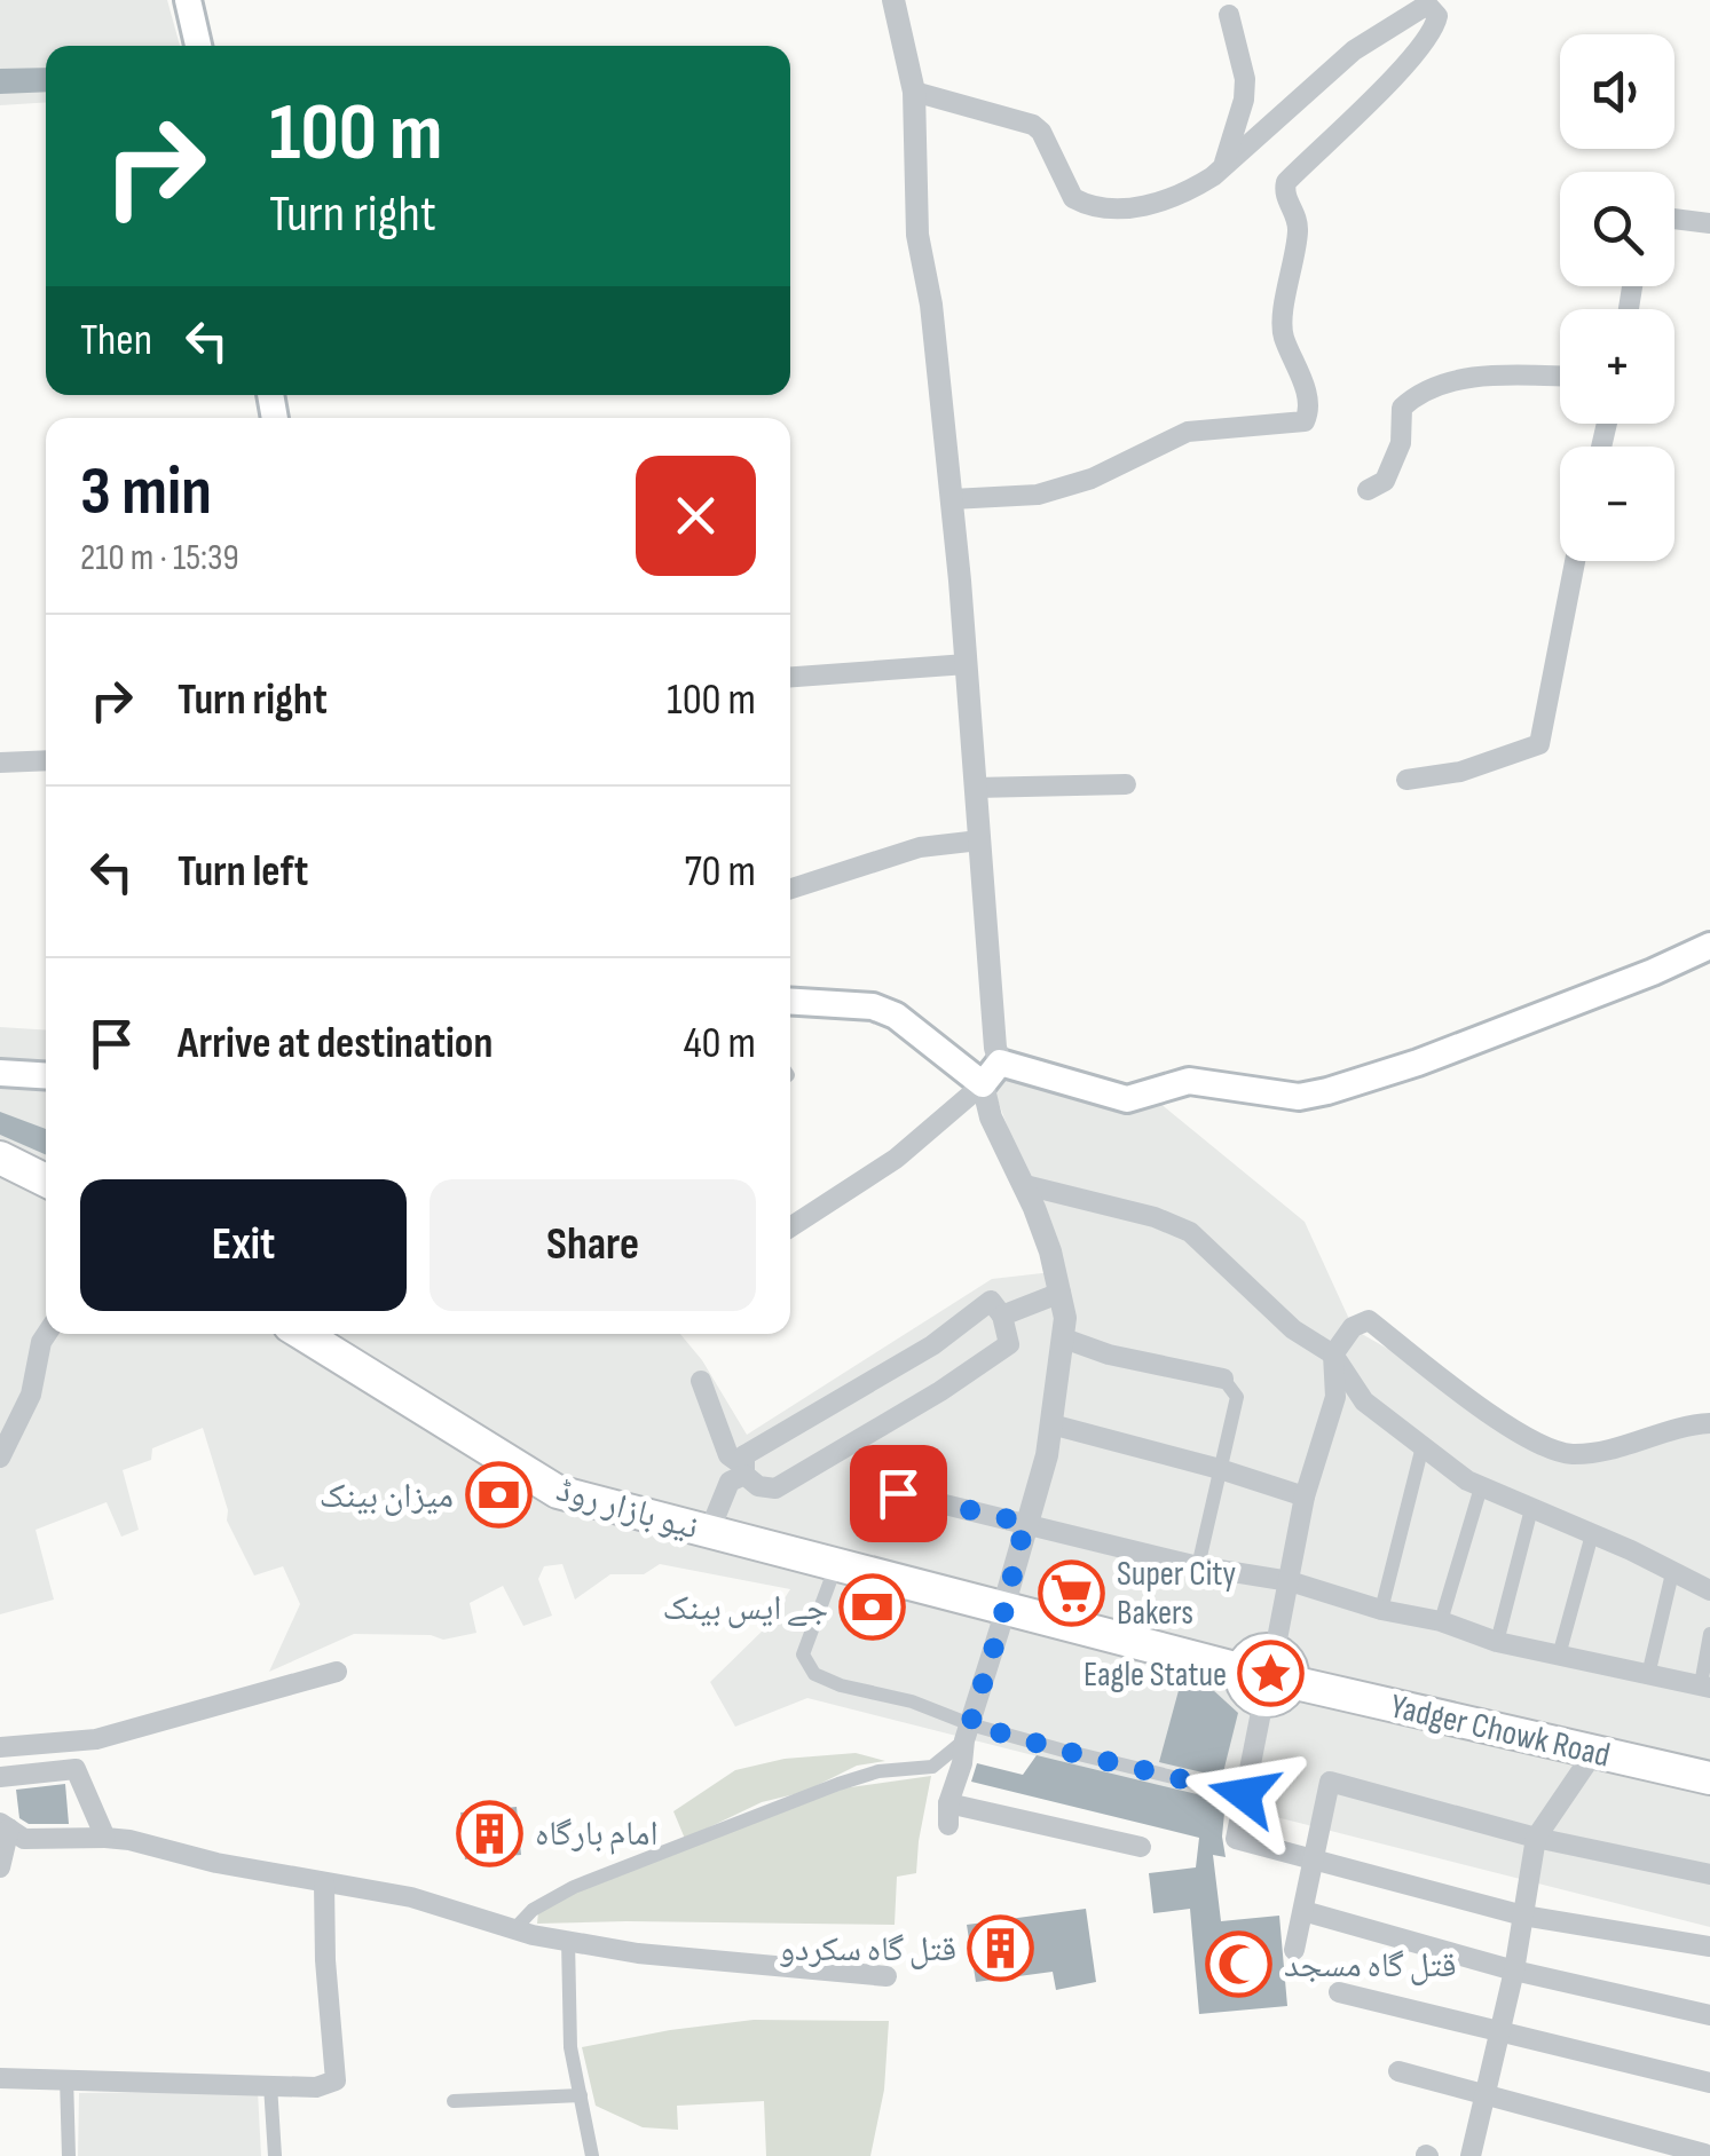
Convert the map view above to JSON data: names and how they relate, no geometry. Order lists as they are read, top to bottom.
{
  "streets": {
    "highway": ["نیو بازار روڈ", "Yadger Chowk Road"]
  },
  "places": {
    "bank": ["میزان بینک", "جے ایس بینک"],
    "supermarket": ["Super City Bakers"],
    "place": ["Eagle Statue"],
    "building": ["امام بارگاہ", "قتل گاہ سکردو"],
    "mosque": ["قتل گاہ مسجد"]
  },
  "page": {
    "map_buttons": ["+", "−"],
    "turn": ["100 m", "Turn right"],
    "then": "Then",
    "heading": ["3 min", "210 m · 15:39"],
    "list": [
      {
        "name": "Turn right",
        "value": "100 m"
      },
      {
        "name": "Turn left",
        "value": "70 m"
      },
      {
        "name": "Arrive at destination",
        "value": "40 m"
      }
    ],
    "buttons": ["Exit", "Share"]
  }
}
